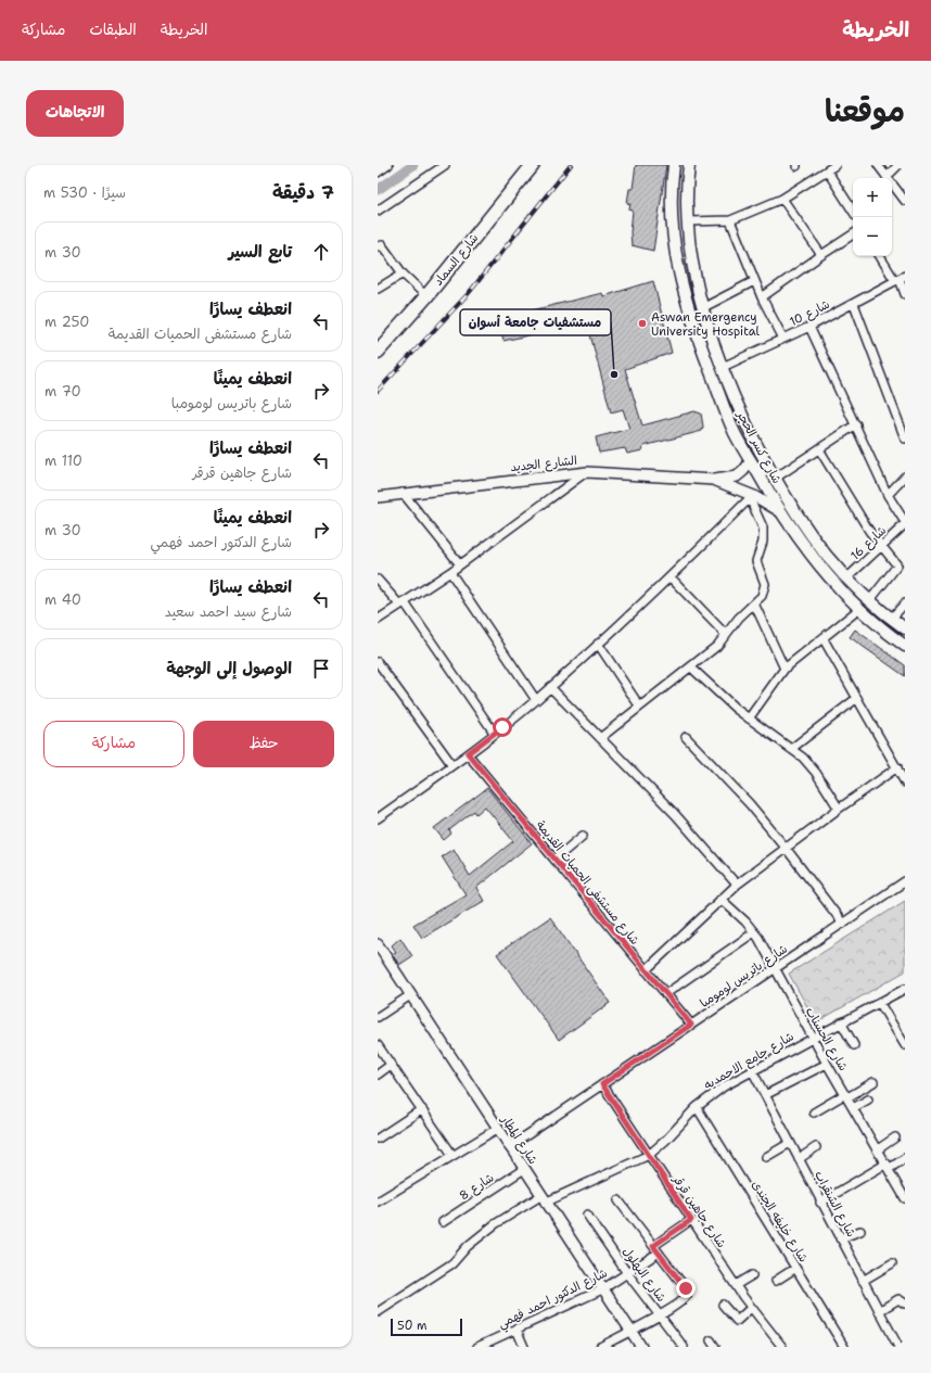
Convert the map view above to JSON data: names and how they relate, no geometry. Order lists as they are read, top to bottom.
{
  "streets": {
    "highway": ["شارع السماد"],
    "main road": ["شارع كسر الحجر"],
    "street": [
      "شارع 10",
      "الشارع الجديد",
      "شارع 16",
      "شارع مستشفى الحميات القديمة",
      "شارع باتريس لومومبا",
      "شارع الحسناب",
      "شارع جامع الاحمديه",
      "شارع المطار",
      "شارع 8",
      "شارع الشنقراب",
      "شارع جاهين قرقر",
      "شارع خليفه الجندى",
      "شارع البهلول",
      "شارع الدكتور احمد فهمي"
    ]
  },
  "crossings": [
    ["شارع 10", "شارع كسر الحجر"],
    ["شارع كسر الحجر", "الشارع الجديد"],
    ["شارع كسر الحجر", "شارع 16"],
    ["شارع مستشفى الحميات القديمة", "شارع باتريس لومومبا"],
    ["شارع باتريس لومومبا", "شارع الحسناب"],
    ["شارع باتريس لومومبا", "شارع المطار"],
    ["شارع باتريس لومومبا", "شارع جاهين قرقر"],
    ["شارع الحسناب", "شارع جامع الاحمديه"],
    ["شارع جامع الاحمديه", "شارع المطار"],
    ["شارع جامع الاحمديه", "شارع الشنقراب"],
    ["شارع جامع الاحمديه", "شارع جاهين قرقر"],
    ["شارع جامع الاحمديه", "شارع خليفه الجندى"],
    ["شارع المطار", "شارع 8"],
    ["شارع المطار", "شارع الدكتور احمد فهمي"],
    ["شارع البهلول", "شارع الدكتور احمد فهمي"]
  ],
  "places": ["Aswan Emergency University Hospital", "مستشفيات جامعة أسوان"],
  "scale_bar": "50 m",
  "page": {
    "header": "الخريطة",
    "nav": ["الخريطة", "الطبقات", "مشاركة"],
    "title": "موقعنا",
    "buttons": [
      "الاتجاهات",
      ["حفظ", "مشاركة"]
    ],
    "heading": ["7 دقيقة", "سيرًا · 530 m"],
    "map_buttons": ["+", "−"],
    "list": [
      ["تابع السير", "30 m"],
      ["انعطف يسارًا", "شارع مستشفى الحميات القديمة", "250 m"],
      ["انعطف يمينًا", "شارع باتريس لومومبا", "70 m"],
      ["انعطف يسارًا", "شارع جاهين قرقر", "110 m"],
      ["انعطف يمينًا", "شارع الدكتور احمد فهمي", "30 m"],
      ["انعطف يسارًا", "شارع سيد احمد سعيد", "40 m"],
      "الوصول إلى الوجهة"
    ],
    "scale": "50 m"
  }
}
